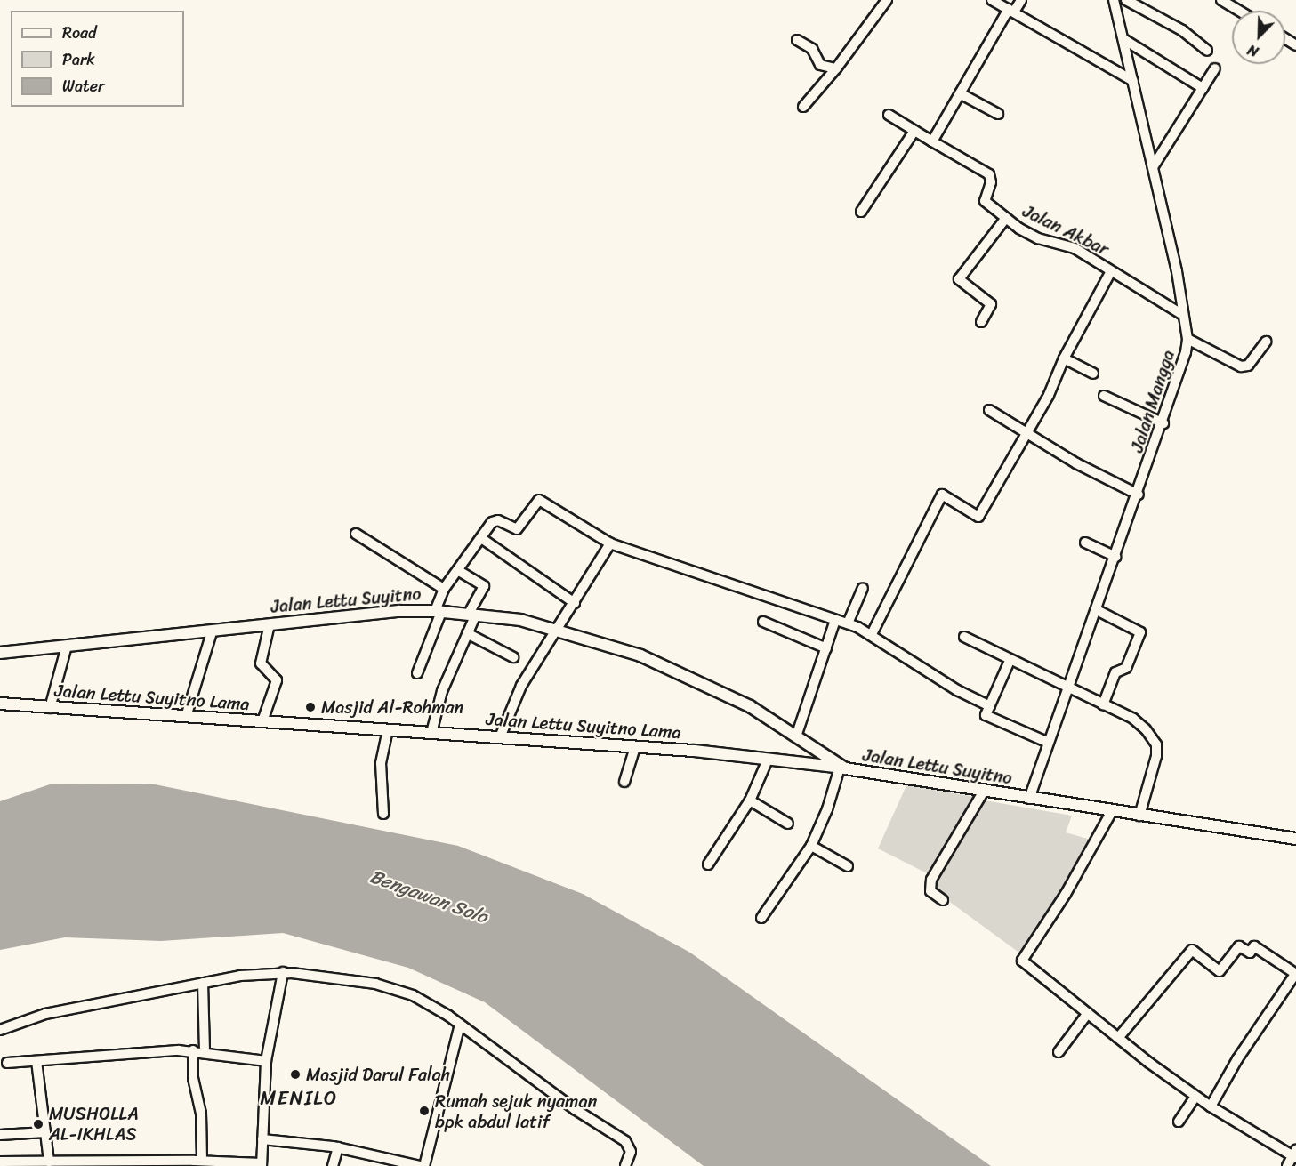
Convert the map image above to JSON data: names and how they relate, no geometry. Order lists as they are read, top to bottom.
{
  "streets": {
    "main road": ["Jalan Lettu Suyitno", "Jalan Lettu Suyitno Lama"],
    "street": ["Jalan Akbar", "Jalan Mangga"]
  },
  "crossings": [
    ["Jalan Akbar", "Jalan Mangga"],
    ["Jalan Mangga", "Jalan Lettu Suyitno"],
    ["Jalan Lettu Suyitno", "Jalan Lettu Suyitno Lama"]
  ],
  "districts": ["MENILO"],
  "water": ["Bengawan Solo"],
  "places": [
    "Masjid Al-Rohman",
    "Masjid Darul Falah",
    "Rumah sejuk nyaman bpk abdul latif",
    "MUSHOLLA AL-IKHLAS"
  ],
  "legend": ["Road", "Park", "Water"],
  "north": "bottom left"
}
